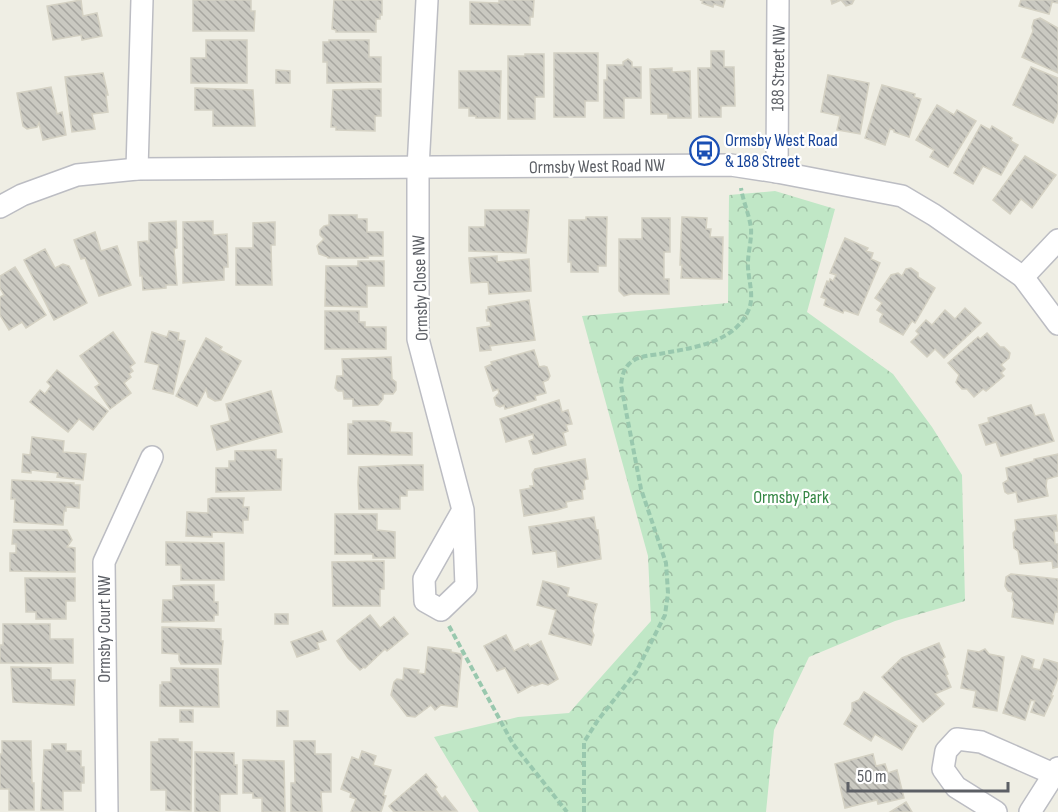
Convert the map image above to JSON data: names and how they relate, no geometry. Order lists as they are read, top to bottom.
{
  "streets": {
    "street": [
      "188 Street NW",
      "Ormsby West Road NW",
      "Ormsby Close NW",
      "Ormsby Court NW"
    ]
  },
  "crossings": [
    ["188 Street NW", "Ormsby West Road NW"],
    ["Ormsby West Road NW", "Ormsby Close NW"]
  ],
  "parks": ["Ormsby Park"],
  "places": {
    "bus stop": ["Ormsby West Road & 188 Street"]
  },
  "scale_bar": "50 m"
}
